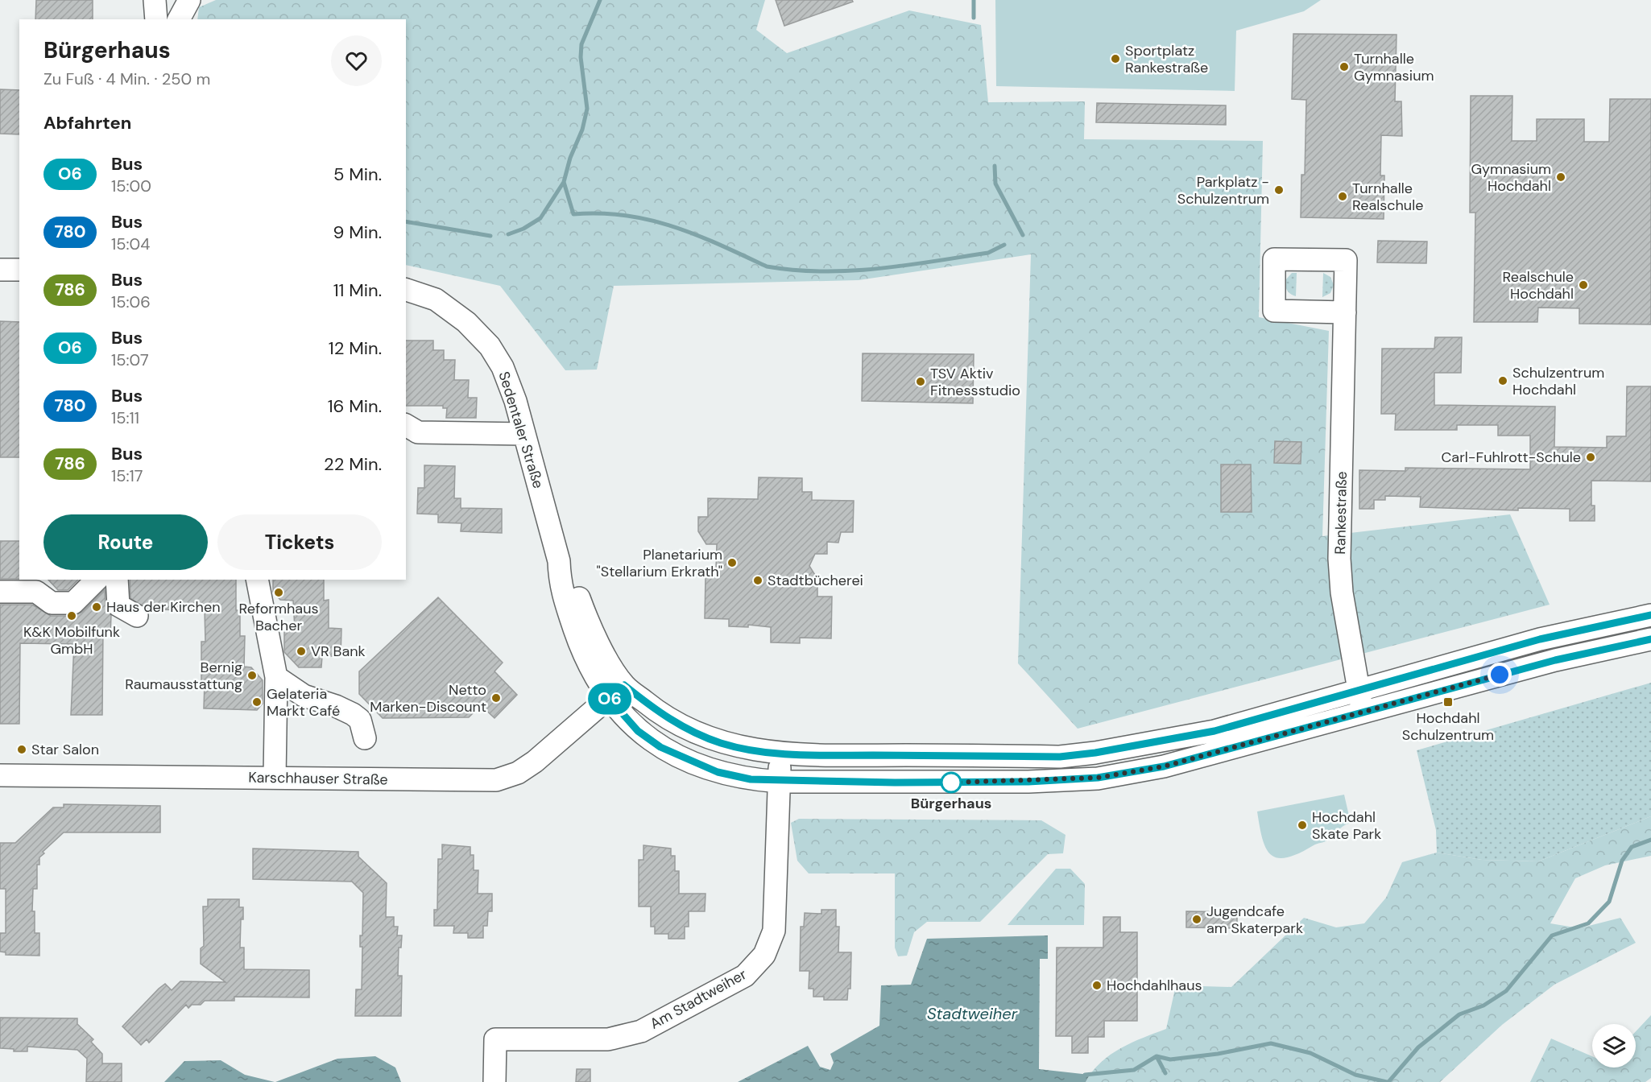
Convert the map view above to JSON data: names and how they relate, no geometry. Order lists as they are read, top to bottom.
{
  "streets": {
    "street": [
      "Sedentaler Straße",
      "Rankestraße",
      "Karschhauser Straße",
      "Am Stadtweiher"
    ]
  },
  "crossings": [
    ["Sedentaler Straße", "Rankestraße"],
    ["Sedentaler Straße", "Karschhauser Straße"],
    ["Sedentaler Straße", "Am Stadtweiher"]
  ],
  "water": ["Stadtweiher"],
  "places": {
    "other": [
      "Sportplatz Rankestraße",
      "Turnhalle Gymnasium",
      "Gymnasium Hochdahl",
      "Parkplatz - Schulzentrum",
      "Turnhalle Realschule",
      "Realschule Hochdahl",
      "Schulzentrum Hochdahl",
      "TSV Aktiv Fitnessstudio",
      "Carl-Fuhlrott-Schule",
      "Planetarium \"Stellarium Erkrath\"",
      "Stadtbücherei",
      "Reformhaus Bacher",
      "Haus der Kirchen",
      "K&K Mobilfunk GmbH",
      "VR Bank",
      "Bernig Raumausstattung",
      "Netto Marken-Discount",
      "Gelateria Markt Café",
      "Star Salon",
      "Bürgerhaus",
      "Hochdahl Skate Park",
      "Jugendcafe am Skaterpark",
      "Hochdahlhaus"
    ],
    "transit": ["Hochdahl Schulzentrum"]
  },
  "lines": ["bus line O6"],
  "page": {
    "on_map": "O6",
    "heading": [
      ["Bürgerhaus", "Zu Fuß · 4 Min. · 250 m"],
      "Abfahrten"
    ],
    "list": [
      {
        "mark": "O6",
        "name": "Bus",
        "note": "15:00",
        "value": "5 Min."
      },
      {
        "mark": "780",
        "name": "Bus",
        "note": "15:04",
        "value": "9 Min."
      },
      {
        "mark": "786",
        "name": "Bus",
        "note": "15:06",
        "value": "11 Min."
      },
      {
        "mark": "O6",
        "name": "Bus",
        "note": "15:07",
        "value": "12 Min."
      },
      {
        "mark": "780",
        "name": "Bus",
        "note": "15:11",
        "value": "16 Min."
      },
      {
        "mark": "786",
        "name": "Bus",
        "note": "15:17",
        "value": "22 Min."
      }
    ],
    "buttons": ["Route", "Tickets"]
  }
}
